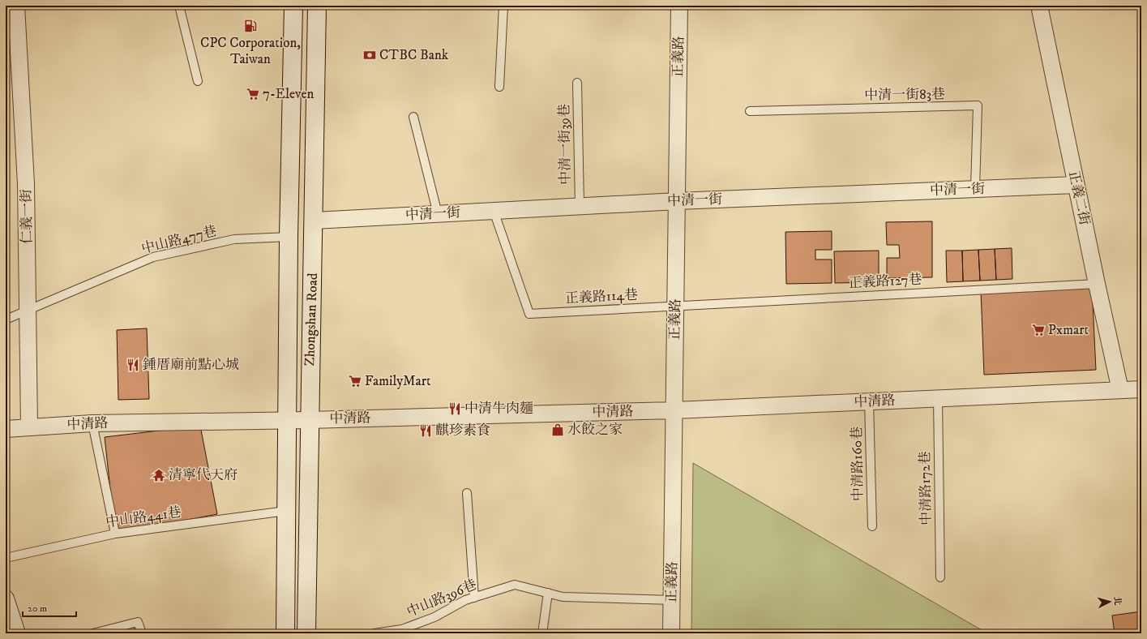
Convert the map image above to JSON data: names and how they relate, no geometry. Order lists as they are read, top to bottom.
{
  "streets": {
    "main road": ["Zhongshan Road"],
    "street": [
      "正義路",
      "中清一街",
      "正義二街",
      "仁義一街",
      "中清路"
    ],
    "lane": [
      "中清一街83巷",
      "中清一街39巷",
      "中山路477巷",
      "正義路127巷",
      "正義路114巷",
      "中清路160巷",
      "中清路172巷",
      "中山路441巷",
      "中山路396巷"
    ]
  },
  "crossings": [
    ["正義路", "中清一街"],
    ["正義路", "正義路127巷"],
    ["正義路", "正義路114巷"],
    ["正義路", "中清路"],
    ["正義路", "中山路396巷"],
    ["中清一街83巷", "中清一街"],
    ["中清一街39巷", "中清一街"],
    ["中清一街", "正義二街"],
    ["中清一街", "正義路114巷"],
    ["中清一街", "Zhongshan Road"],
    ["正義二街", "正義路127巷"],
    ["正義二街", "中清路"],
    ["仁義一街", "中山路477巷"],
    ["仁義一街", "中清路"],
    ["中山路477巷", "Zhongshan Road"],
    ["正義路127巷", "正義路114巷"],
    ["Zhongshan Road", "中清路"],
    ["Zhongshan Road", "中山路441巷"],
    ["中清路", "中清路160巷"],
    ["中清路", "中清路172巷"]
  ],
  "places": {
    "fuel station": ["CPC Corporation, Taiwan"],
    "bank": ["CTBC Bank"],
    "supermarket": ["7-Eleven", "Pxmart", "FamilyMart"],
    "restaurant": ["鍾厝廟前點心城", "中清牛肉麵", "麒珍素食"],
    "shop": ["水餃之家"],
    "temple": ["清寧代天府"]
  },
  "scale_bar": "20 m",
  "north": "right"
}
